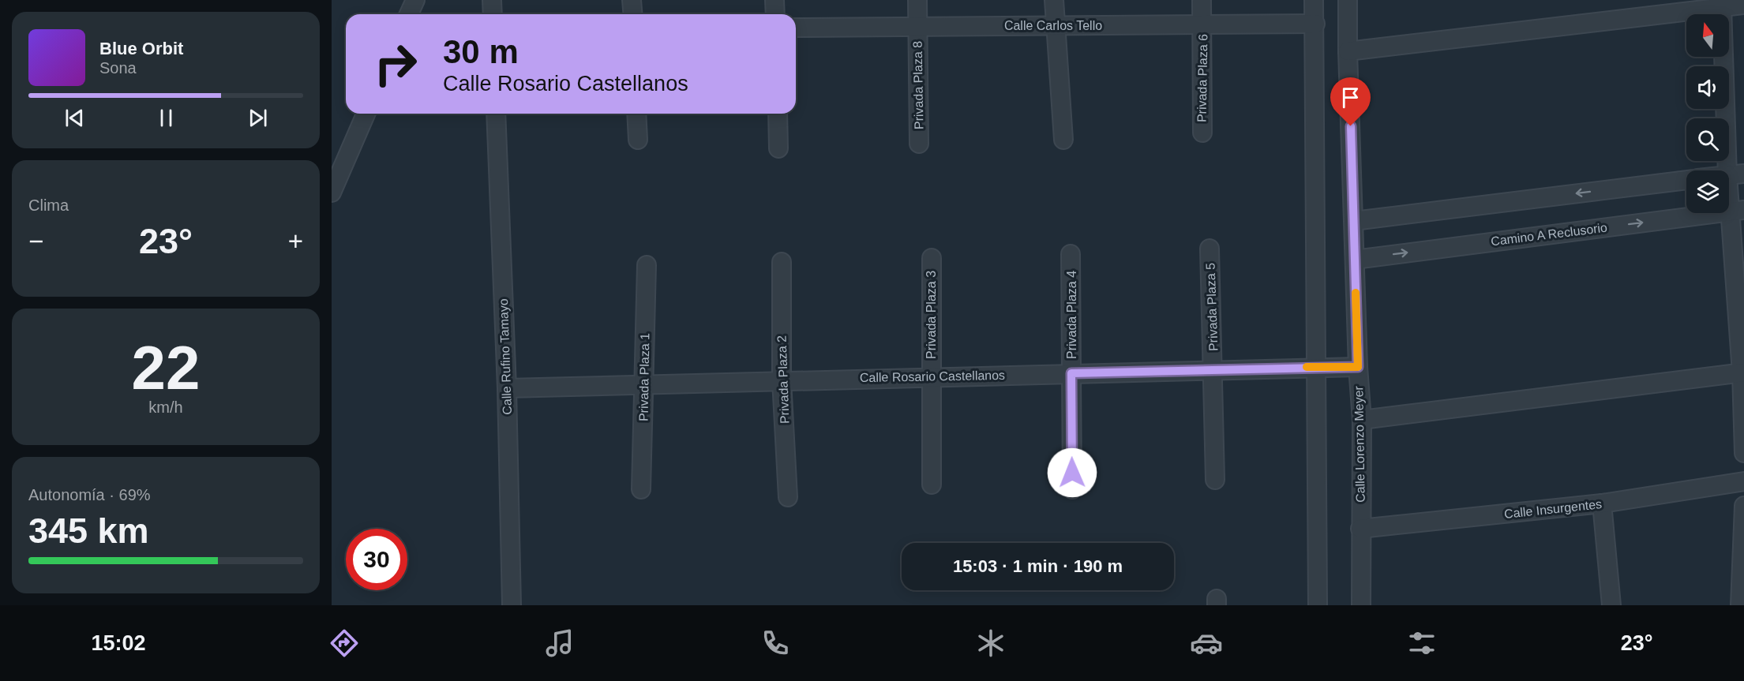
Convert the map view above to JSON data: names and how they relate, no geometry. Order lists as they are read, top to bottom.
{
  "streets": {
    "street": [
      "Calle Carlos Tello",
      "Privada Plaza 6",
      "Privada Plaza 8",
      "Camino A Reclusorio",
      "Privada Plaza 5",
      "Privada Plaza 3",
      "Privada Plaza 4",
      "Calle Rufino Tamayo",
      "Calle Rosario Castellanos",
      "Privada Plaza 1",
      "Privada Plaza 2",
      "Calle Lorenzo Meyer",
      "Calle Insurgentes"
    ]
  },
  "crossings": [
    ["Calle Carlos Tello", "Privada Plaza 6"],
    ["Calle Carlos Tello", "Privada Plaza 8"],
    ["Camino A Reclusorio", "Calle Lorenzo Meyer"],
    ["Privada Plaza 5", "Calle Rosario Castellanos"],
    ["Privada Plaza 3", "Calle Rosario Castellanos"],
    ["Privada Plaza 4", "Calle Rosario Castellanos"],
    ["Calle Rufino Tamayo", "Calle Rosario Castellanos"],
    ["Calle Rosario Castellanos", "Privada Plaza 1"],
    ["Calle Rosario Castellanos", "Privada Plaza 2"],
    ["Calle Rosario Castellanos", "Calle Lorenzo Meyer"],
    ["Calle Lorenzo Meyer", "Calle Insurgentes"]
  ],
  "north": "top",
  "page": {
    "turn": ["30 m", "Calle Rosario Castellanos"],
    "song": ["Blue Orbit", "Sona"],
    "tile": [
      "Clima",
      ["22", "km/h"],
      ["Autonomía · 69%", "345 km"]
    ],
    "heat": ["−", "23°", "+"],
    "limit": "30",
    "trip": "15:03 · 1 min · 190 m",
    "tabs": ["15:02", "23°"]
  }
}
